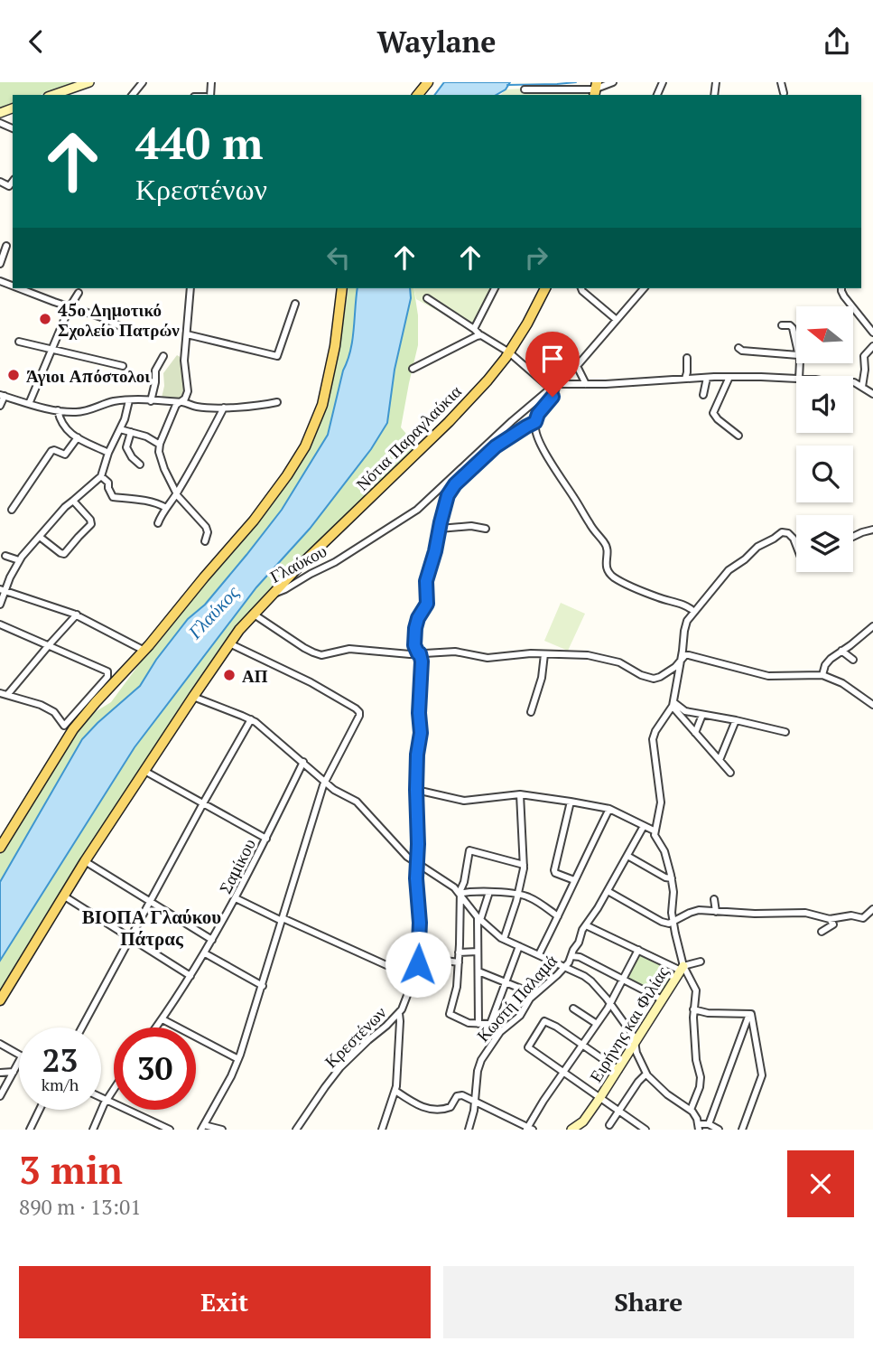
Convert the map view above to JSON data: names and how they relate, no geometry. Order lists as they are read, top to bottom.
{
  "streets": {
    "main road": ["Νότια Παραγλαύκια", "Γλαύκου"],
    "street": [
      "Σαμίκου",
      "Κωστή Παλαμά",
      "Ειρήνης και Φιλίας",
      "Κρεστένων"
    ]
  },
  "crossings": [
    ["Νότια Παραγλαύκια", "Γλαύκου"]
  ],
  "districts": ["ΒΙΟΠΑ Γλαύκου Πάτρας"],
  "water": ["Γλαύκος"],
  "places": ["45ο Δημοτικό Σχολείο Πατρών", "Άγιοι Απόστολοι", "ΑΠ"],
  "north": "left",
  "page": {
    "header": "Waylane",
    "turn": ["440 m", "Κρεστένων"],
    "speed": "23 km/h",
    "limit": "30",
    "heading": ["3 min", "890 m · 13:01"],
    "buttons": ["Exit", "Share"]
  }
}
